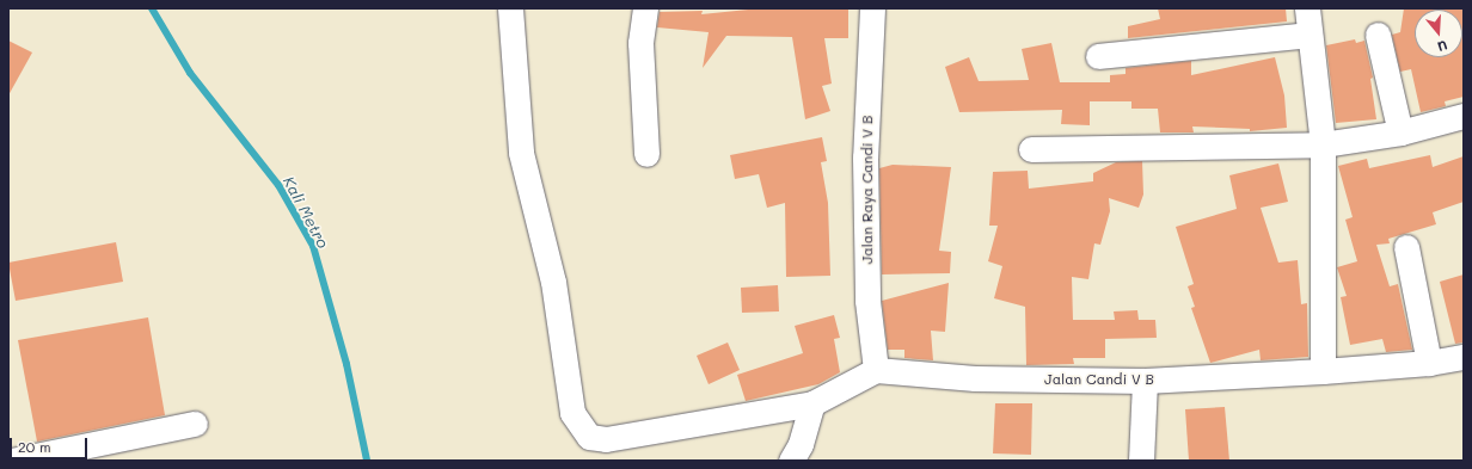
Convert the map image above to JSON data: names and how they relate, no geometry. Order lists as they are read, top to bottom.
{
  "streets": {
    "street": ["Jalan Raya Candi V B", "Jalan Candi V B"]
  },
  "crossings": [
    ["Jalan Raya Candi V B", "Jalan Candi V B"]
  ],
  "water": ["Kali Metro"],
  "scale_bar": "20 m",
  "north": "bottom"
}
